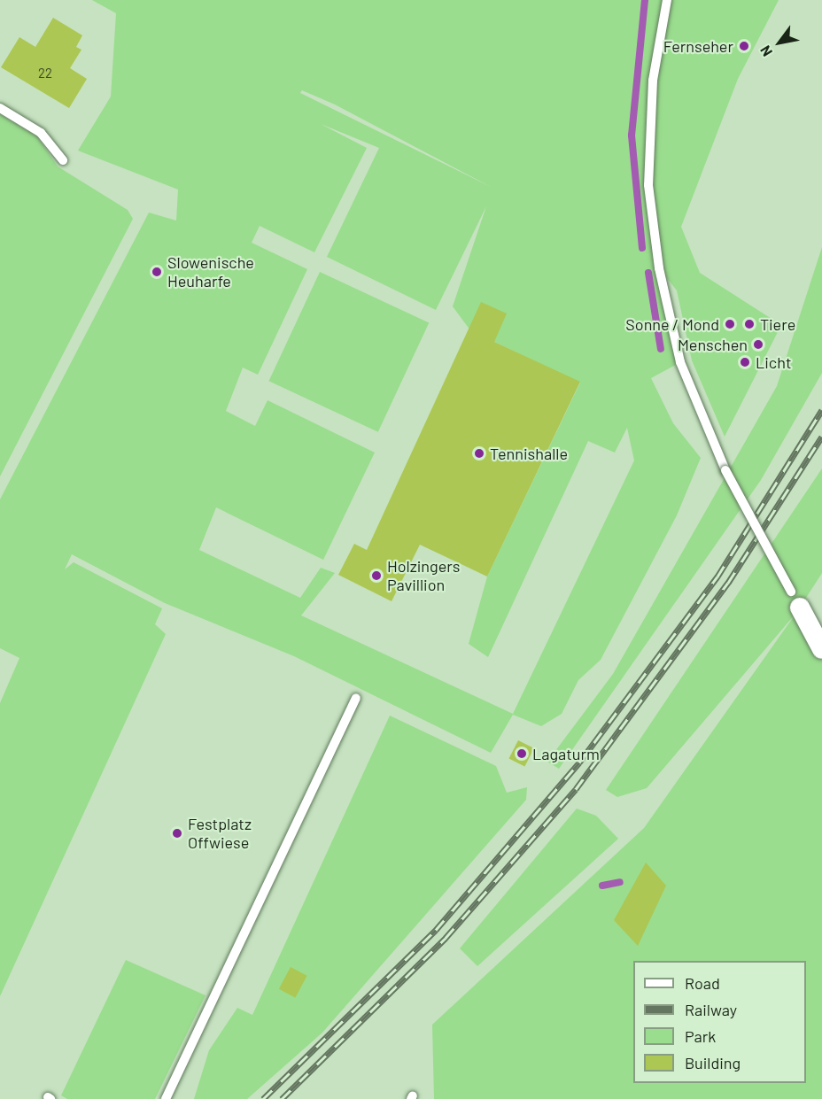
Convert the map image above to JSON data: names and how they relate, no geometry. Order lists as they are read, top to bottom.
{
  "places": [
    "Fernseher",
    "Slowenische Heuharfe",
    "Sonne / Mond",
    "Tiere",
    "Menschen",
    "Licht",
    "Tennishalle",
    "Holzingers Pavillion",
    "Lagaturm",
    "Festplatz Offwiese"
  ],
  "house_numbers": ["22"],
  "legend": [
    "Road",
    "Railway",
    "Park",
    "Building"
  ],
  "north": "bottom left"
}
